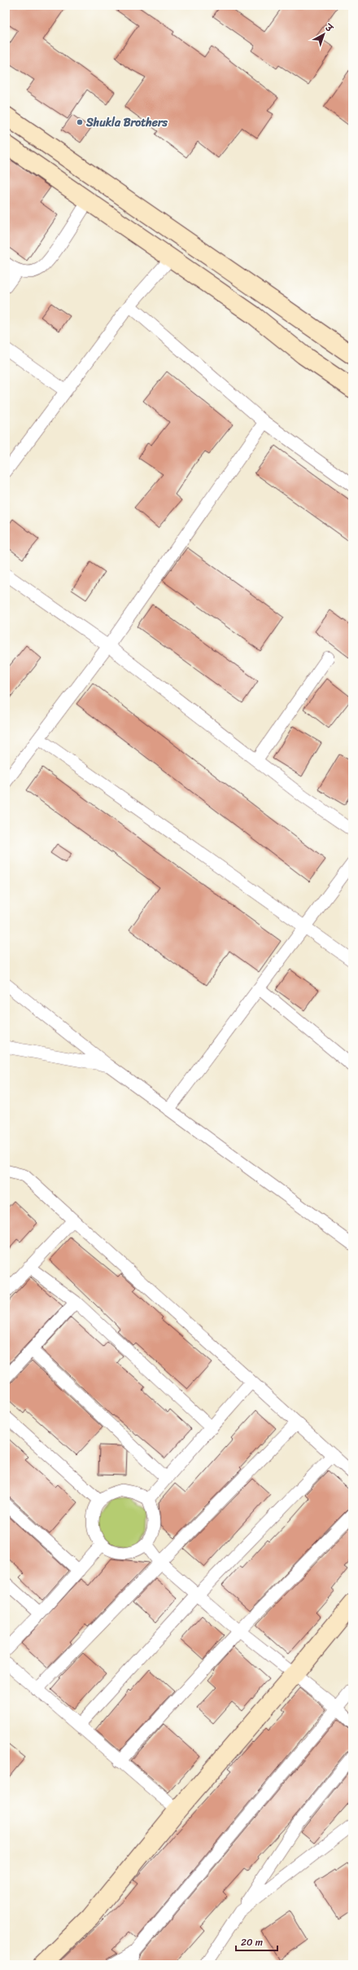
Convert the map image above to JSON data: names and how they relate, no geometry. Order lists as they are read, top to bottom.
{
  "places": ["Shukla Brothers"],
  "scale_bar": "20 m",
  "north": "top right"
}
